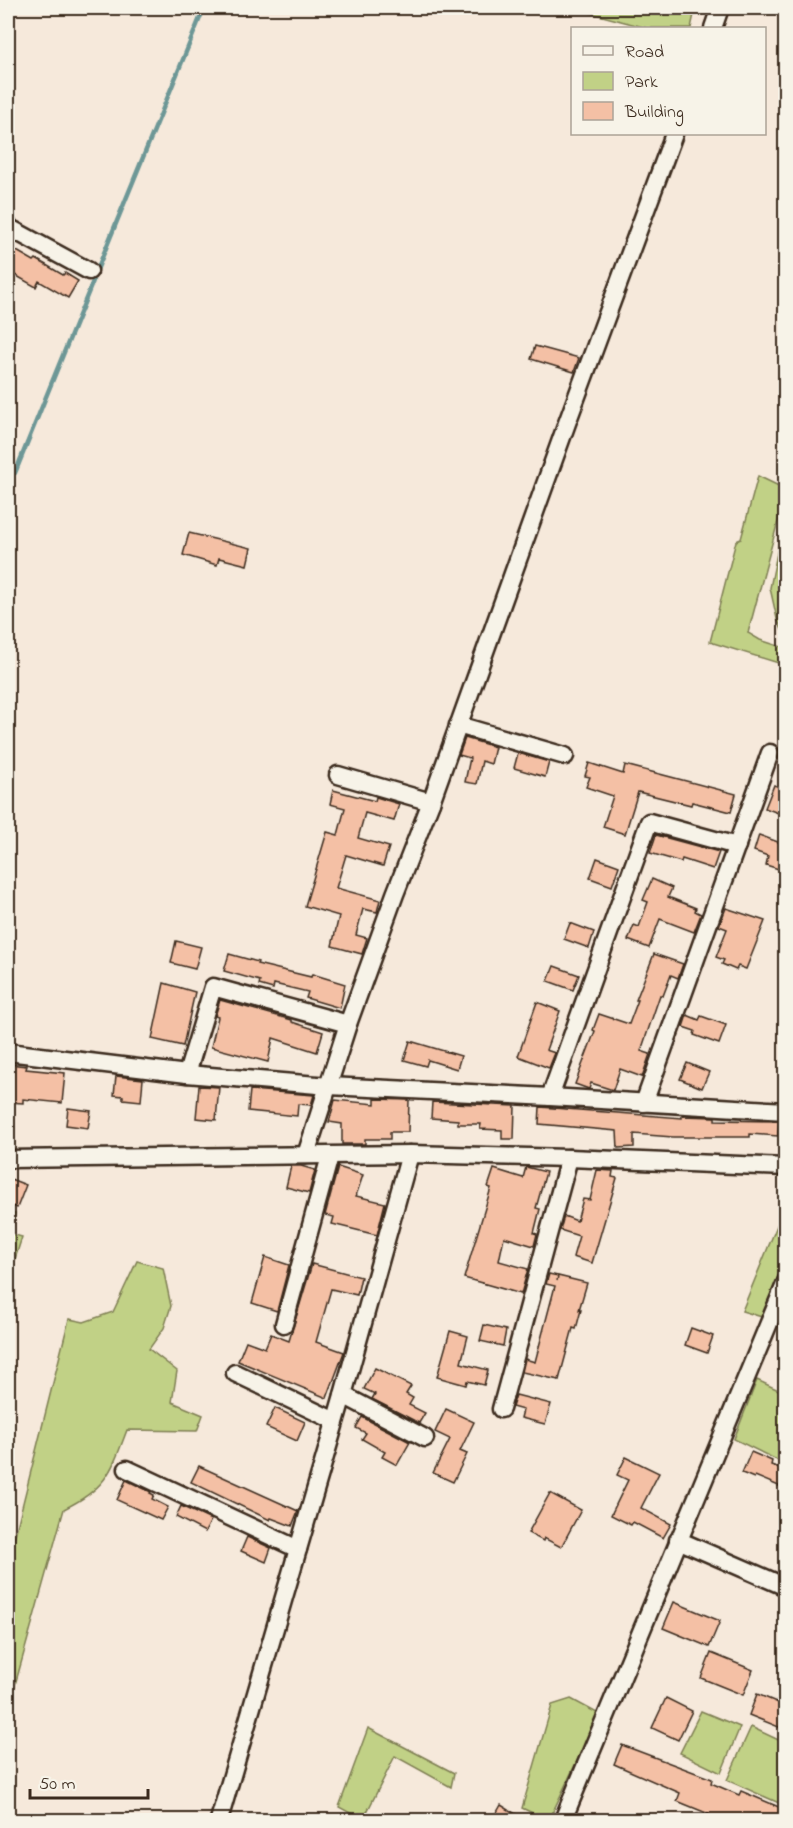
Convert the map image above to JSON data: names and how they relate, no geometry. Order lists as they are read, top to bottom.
{
  "legend": ["Road", "Park", "Building"],
  "scale_bar": "50 m"
}
